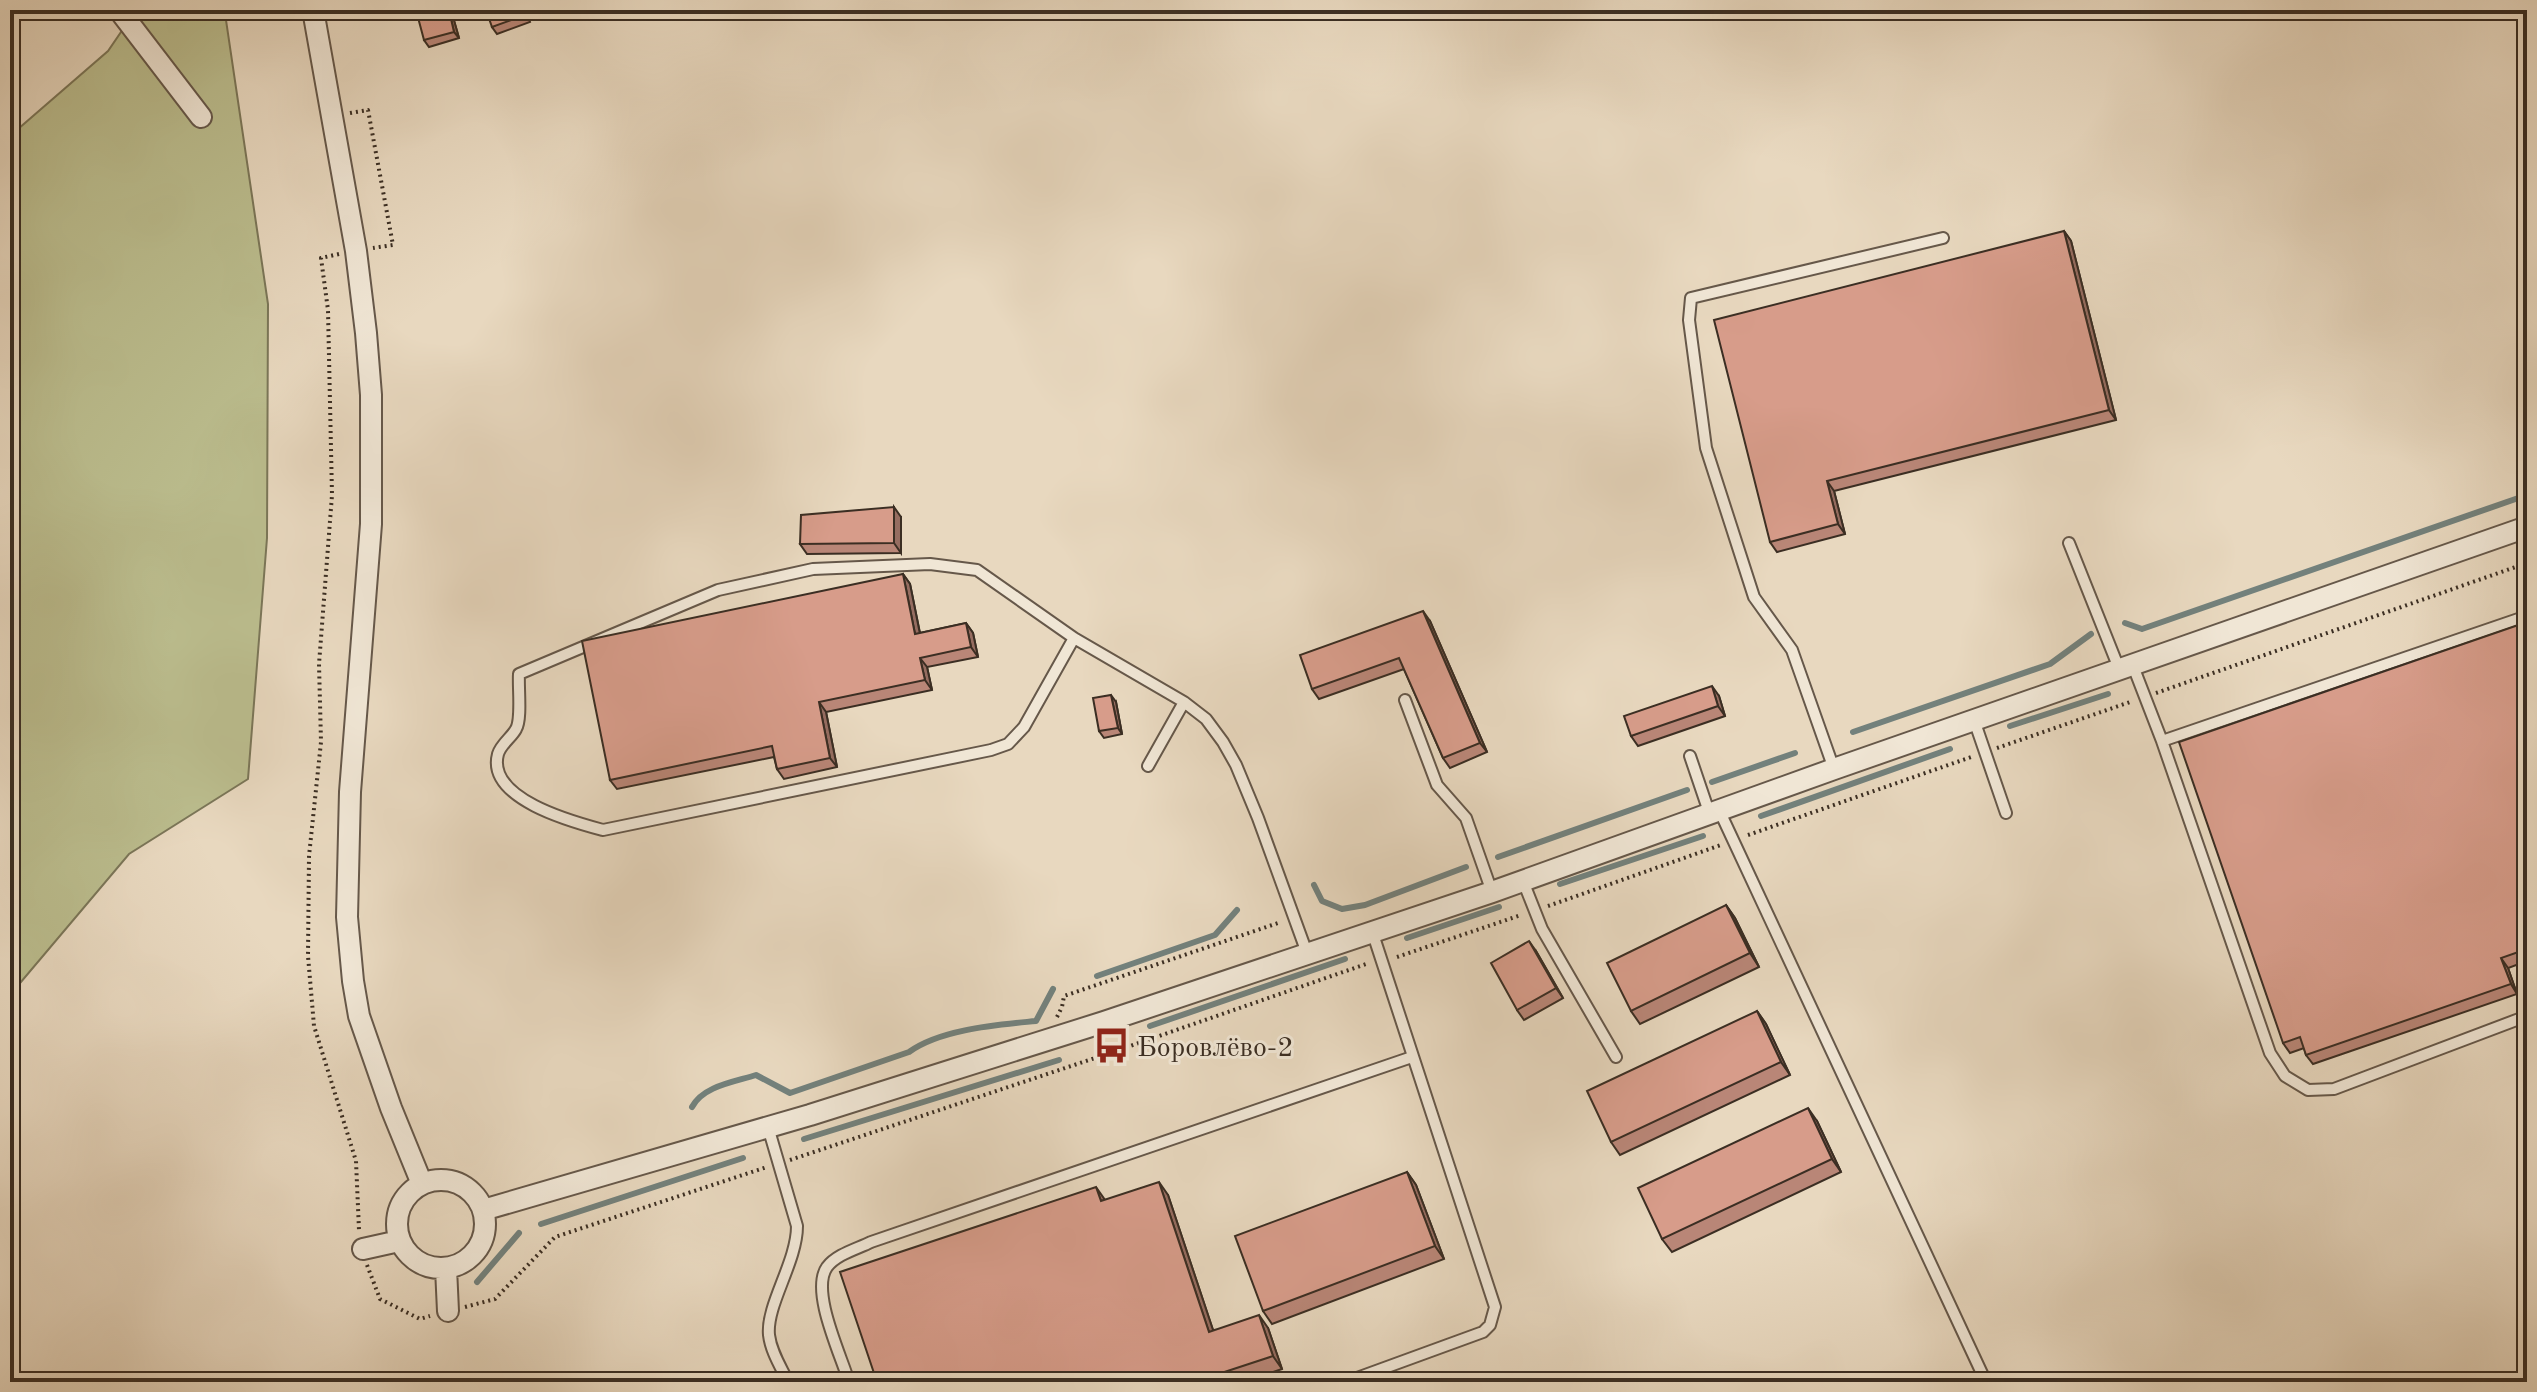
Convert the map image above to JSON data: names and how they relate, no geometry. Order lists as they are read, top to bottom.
{
  "places": {
    "bus stop": ["Боровлёво-2"]
  }
}
